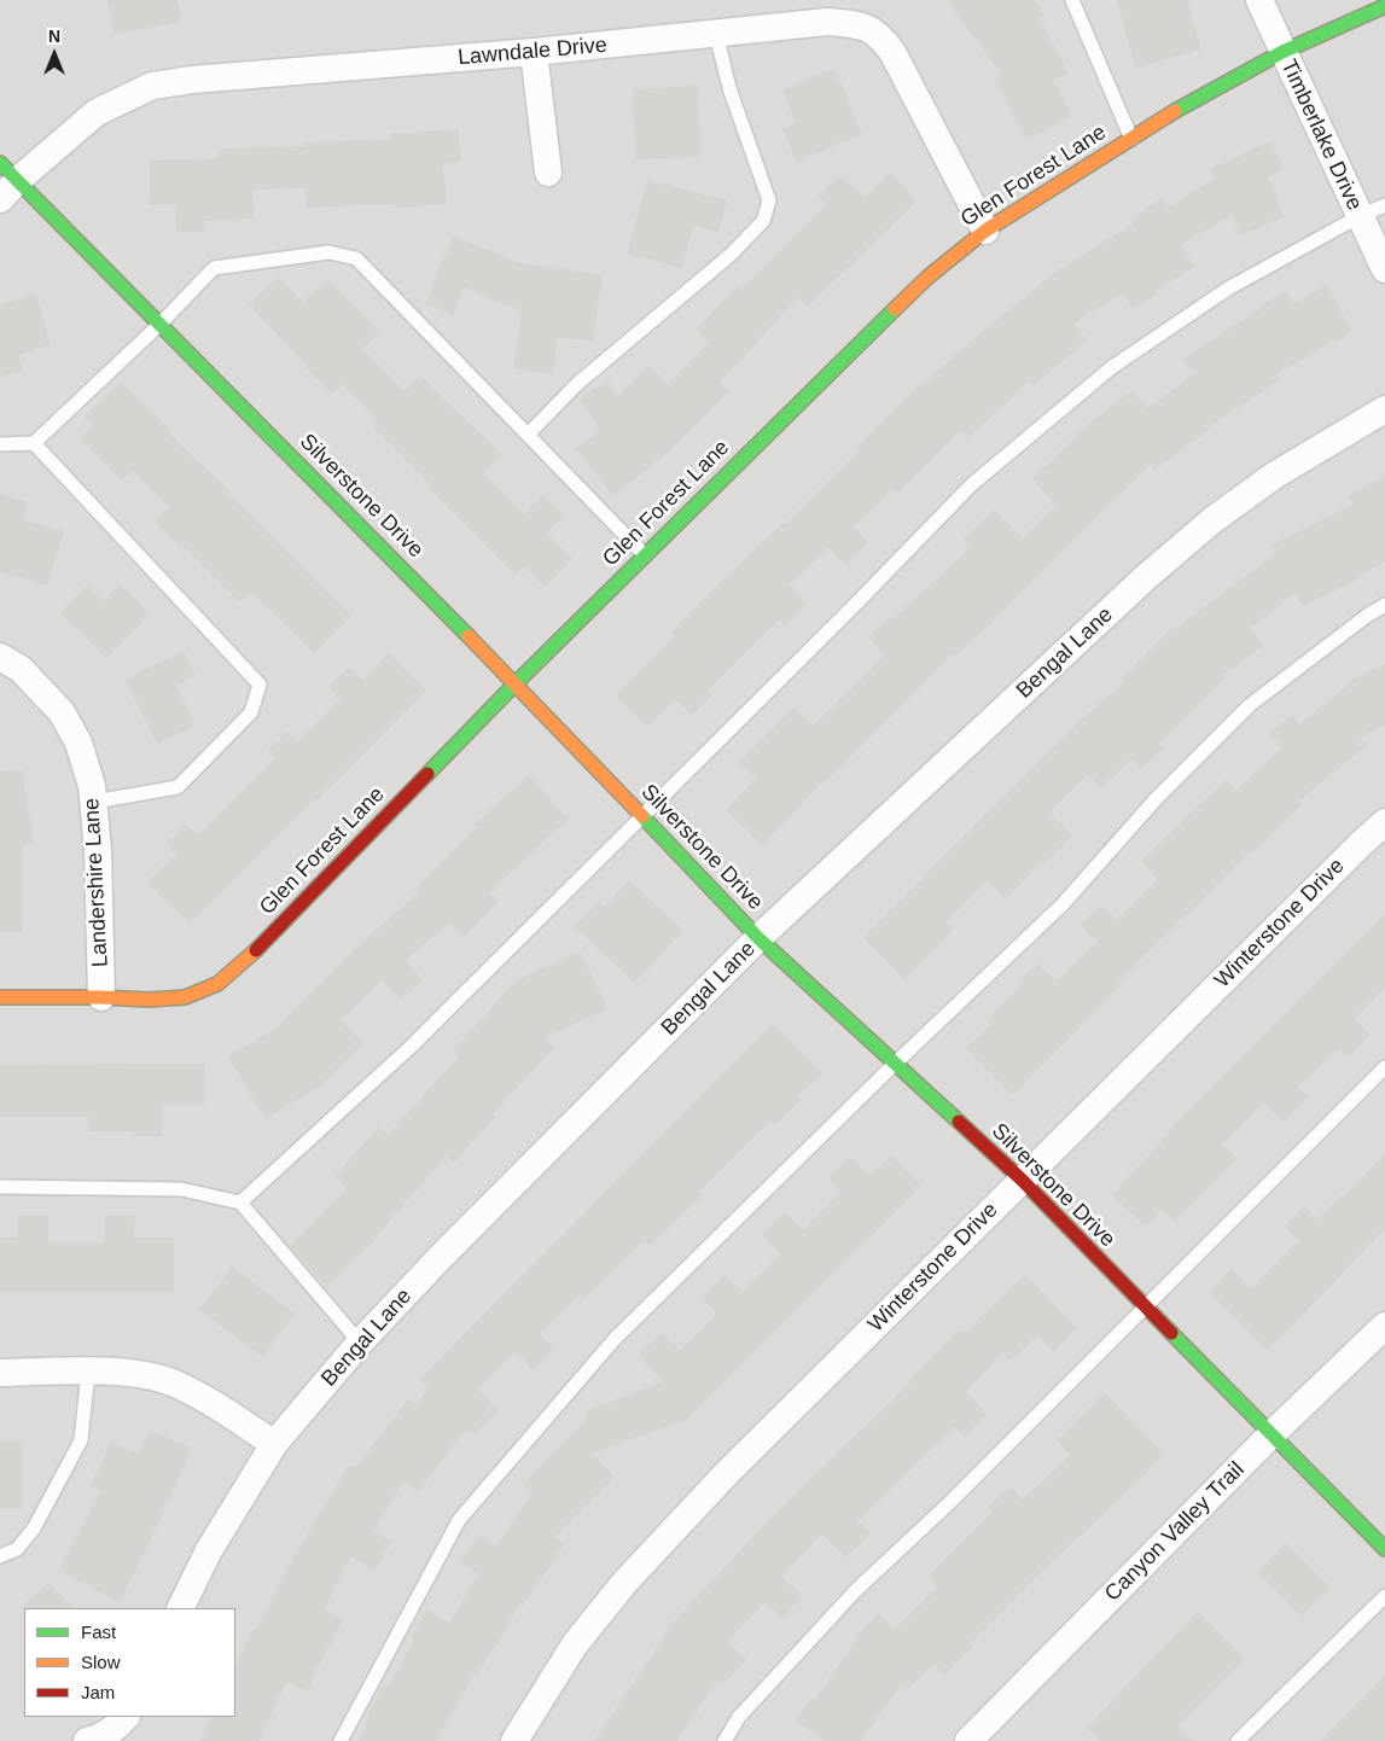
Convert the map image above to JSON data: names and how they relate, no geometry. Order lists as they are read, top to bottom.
{
  "streets": {
    "street": [
      "Lawndale Drive",
      "Timberlake Drive",
      "Glen Forest Lane",
      "Silverstone Drive",
      "Bengal Lane",
      "Landershire Lane",
      "Winterstone Drive",
      "Canyon Valley Trail"
    ]
  },
  "crossings": [
    ["Lawndale Drive", "Glen Forest Lane"],
    ["Lawndale Drive", "Silverstone Drive"],
    ["Timberlake Drive", "Glen Forest Lane"],
    ["Glen Forest Lane", "Silverstone Drive"],
    ["Glen Forest Lane", "Landershire Lane"],
    ["Silverstone Drive", "Bengal Lane"],
    ["Silverstone Drive", "Winterstone Drive"],
    ["Silverstone Drive", "Canyon Valley Trail"]
  ],
  "legend": ["Fast", "Slow", "Jam"],
  "north": "top"
}
